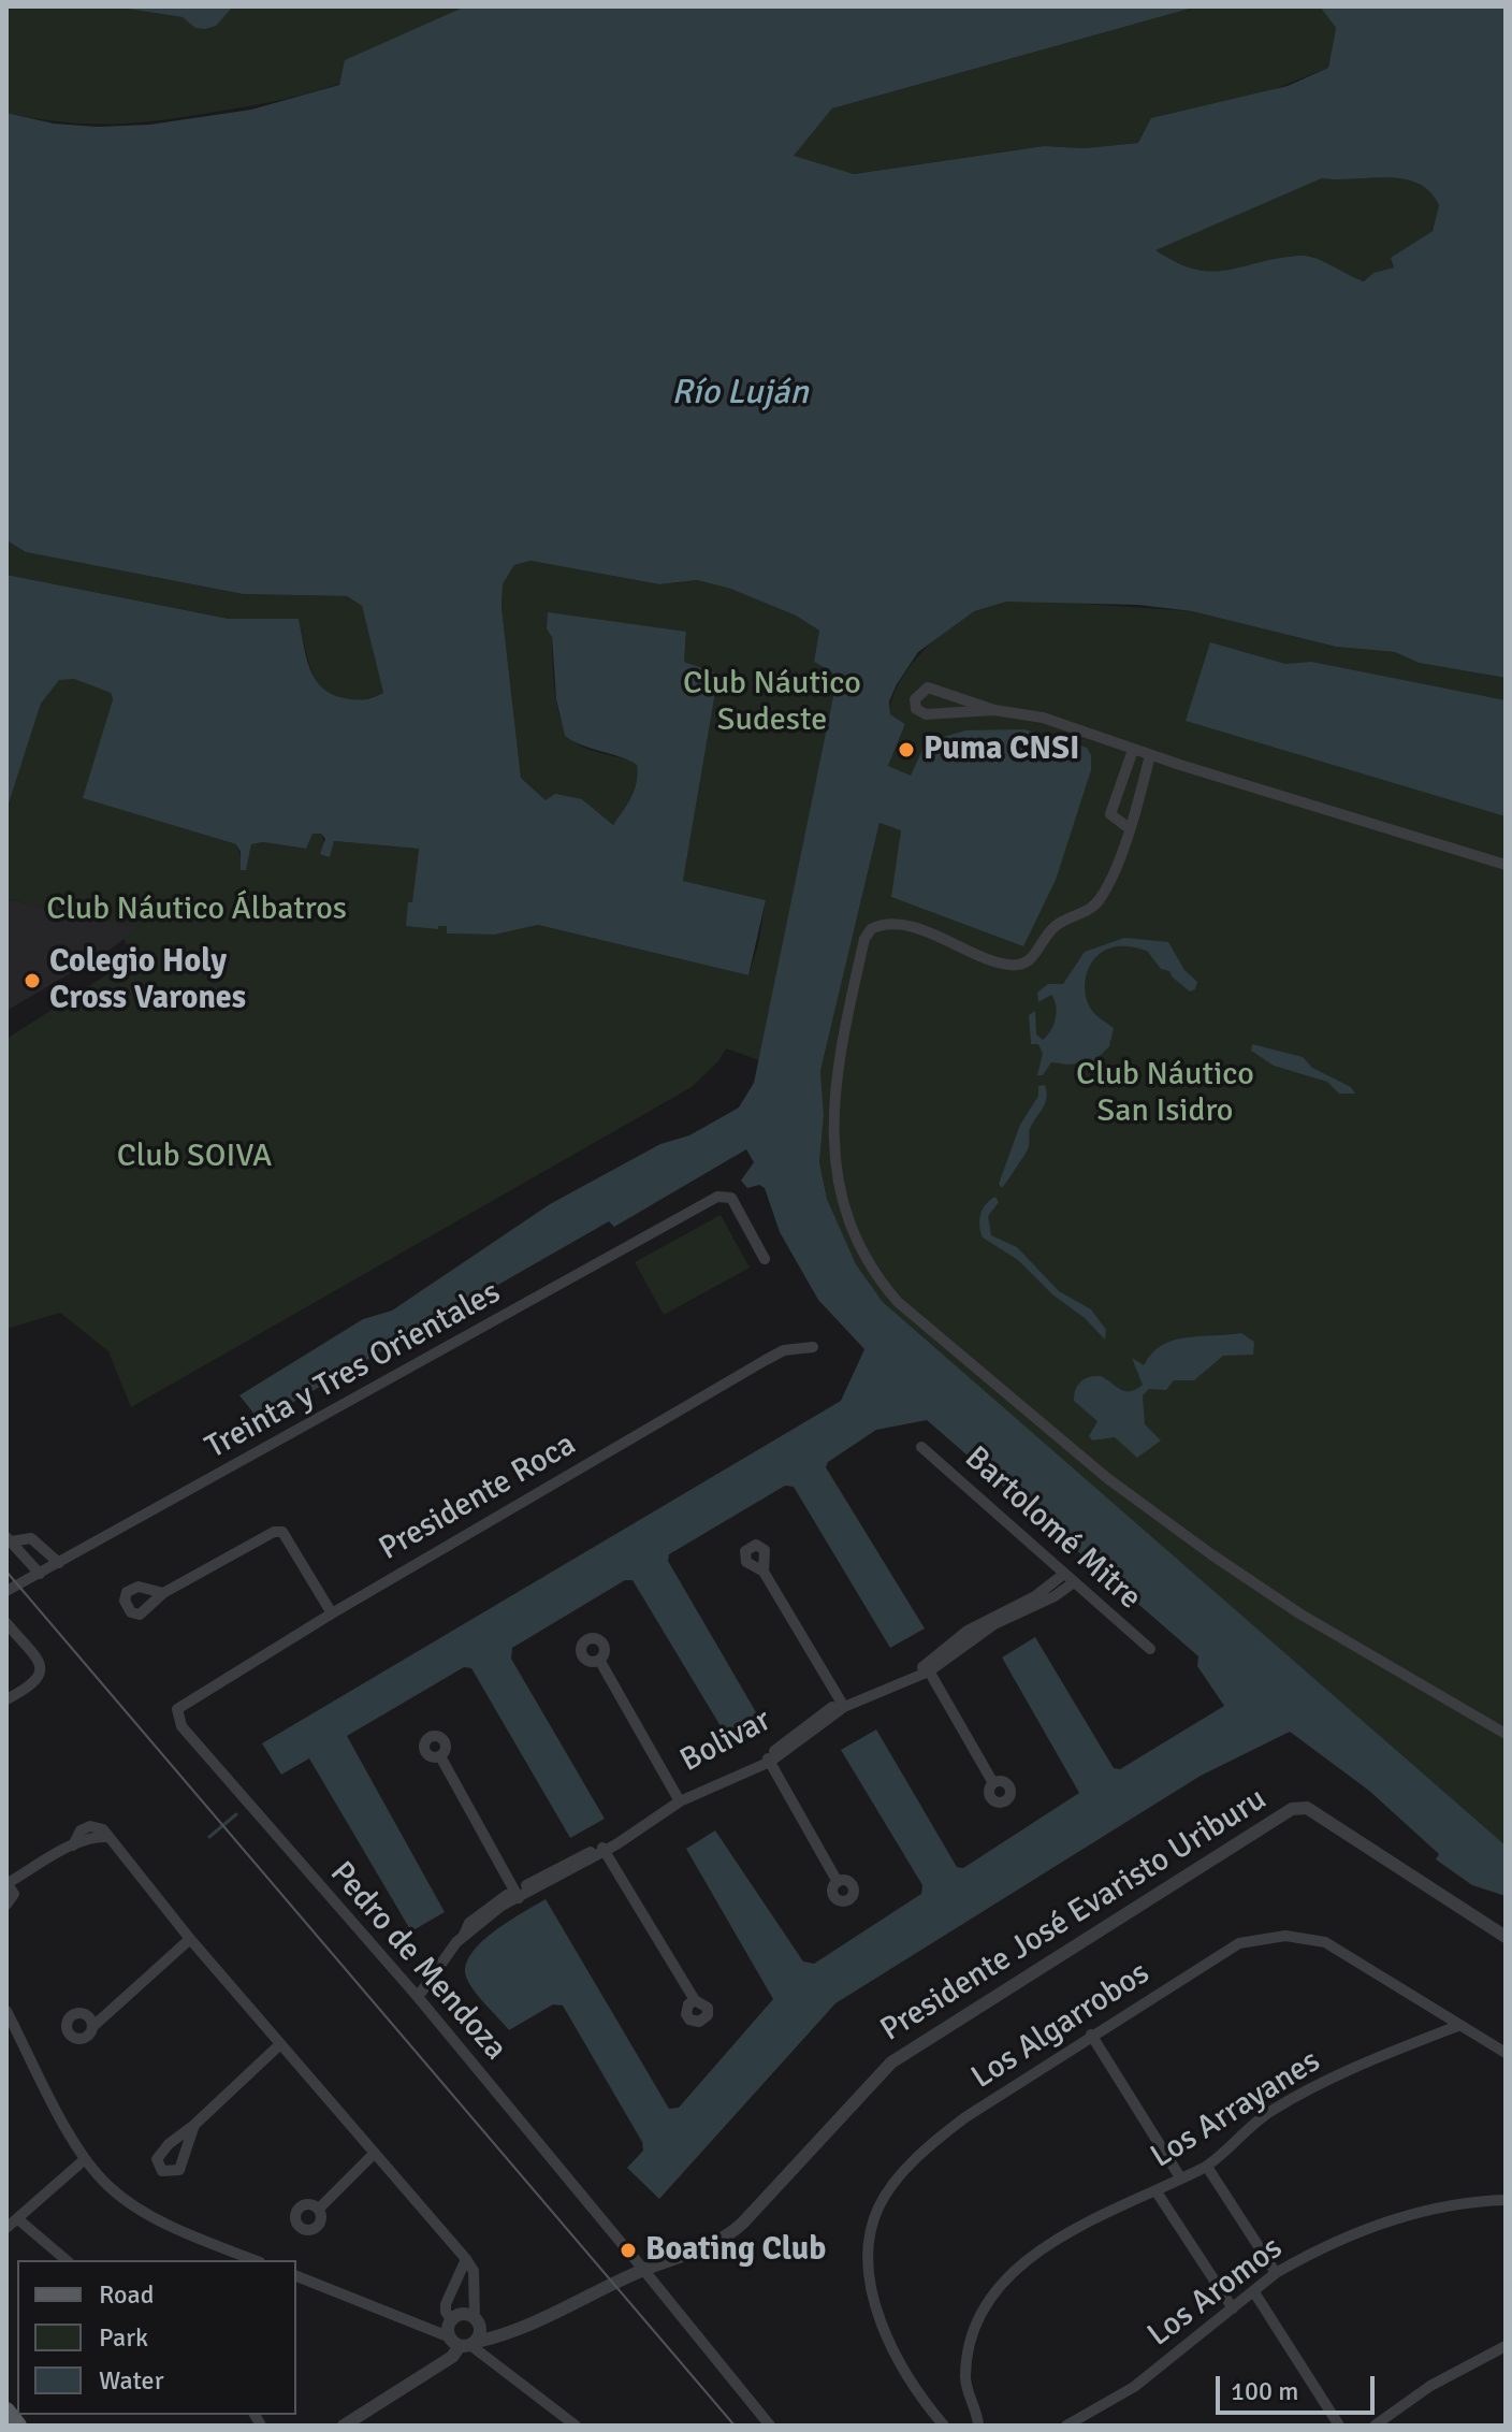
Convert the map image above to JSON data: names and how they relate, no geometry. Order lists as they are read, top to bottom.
{
  "streets": {
    "street": [
      "Treinta y Tres Orientales",
      "Presidente Roca",
      "Bartolomé Mitre",
      "Bolivar",
      "Presidente José Evaristo Uriburu",
      "Pedro de Mendoza",
      "Los Algarrobos",
      "Los Arrayanes",
      "Los Aromos"
    ]
  },
  "crossings": [
    ["Presidente Roca", "Pedro de Mendoza"],
    ["Bartolomé Mitre", "Bolivar"],
    ["Bolivar", "Pedro de Mendoza"],
    ["Presidente José Evaristo Uriburu", "Pedro de Mendoza"],
    ["Los Algarrobos", "Los Arrayanes"]
  ],
  "water": ["Río Luján"],
  "parks": [
    "Club Náutico Sudeste",
    "Club Náutico Álbatros",
    "Club Náutico San Isidro",
    "Club SOIVA"
  ],
  "places": ["Puma CNSI", "Colegio Holy Cross Varones", "Boating Club"],
  "legend": ["Road", "Park", "Water"],
  "scale_bar": "100 m"
}
